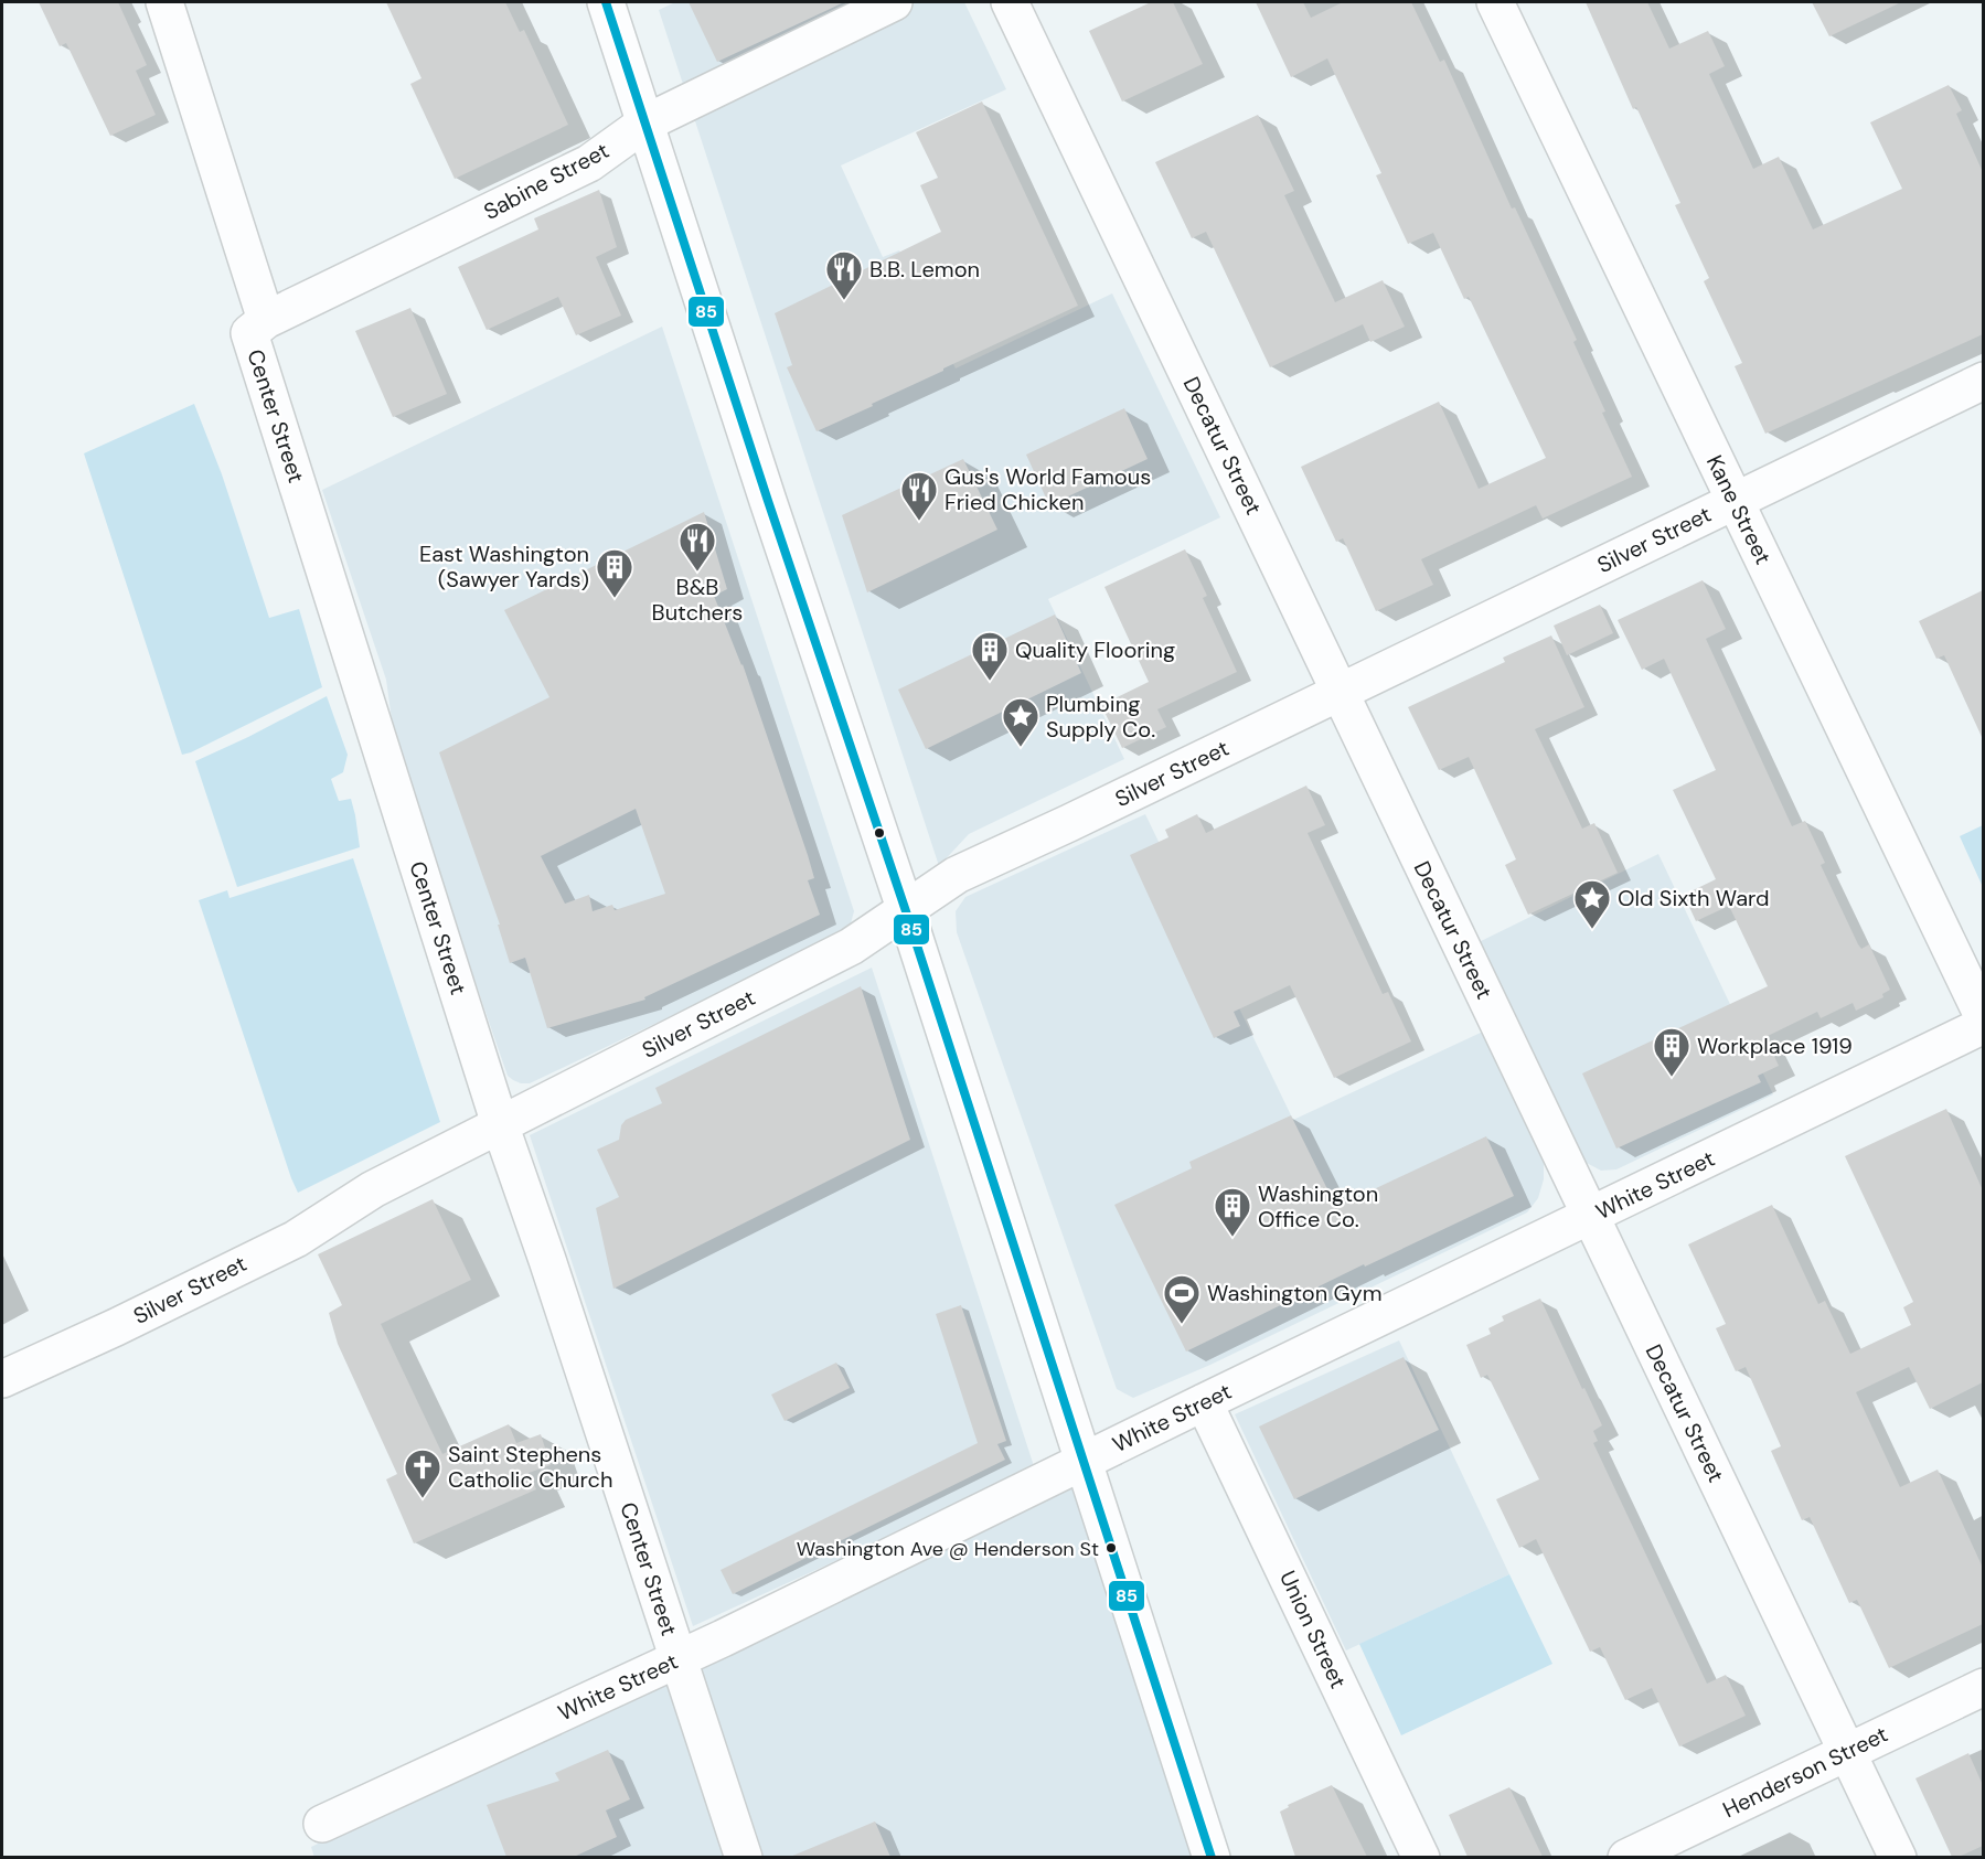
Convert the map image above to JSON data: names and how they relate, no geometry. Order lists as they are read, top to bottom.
{
  "streets": {
    "street": [
      "Sabine Street",
      "Center Street",
      "Decatur Street",
      "Kane Street",
      "Silver Street",
      "White Street",
      "Union Street",
      "Henderson Street"
    ]
  },
  "crossings": [
    ["Sabine Street", "Center Street"],
    ["Center Street", "Silver Street"],
    ["Center Street", "White Street"],
    ["Decatur Street", "Silver Street"],
    ["Decatur Street", "White Street"],
    ["Decatur Street", "Henderson Street"],
    ["Kane Street", "Silver Street"],
    ["White Street", "Union Street"]
  ],
  "places": {
    "restaurant": ["B.B. Lemon", "Gus's World Famous Fried Chicken", "B&B Butchers"],
    "building": [
      "East Washington (Sawyer Yards)",
      "Quality Flooring",
      "Workplace 1919",
      "Washington Office Co."
    ],
    "place": ["Plumbing Supply Co.", "Old Sixth Ward"],
    "sports": ["Washington Gym"],
    "church": ["Saint Stephens Catholic Church"],
    "other": ["Washington Ave @ Henderson St"]
  },
  "lines": ["transit line 85"]
}
